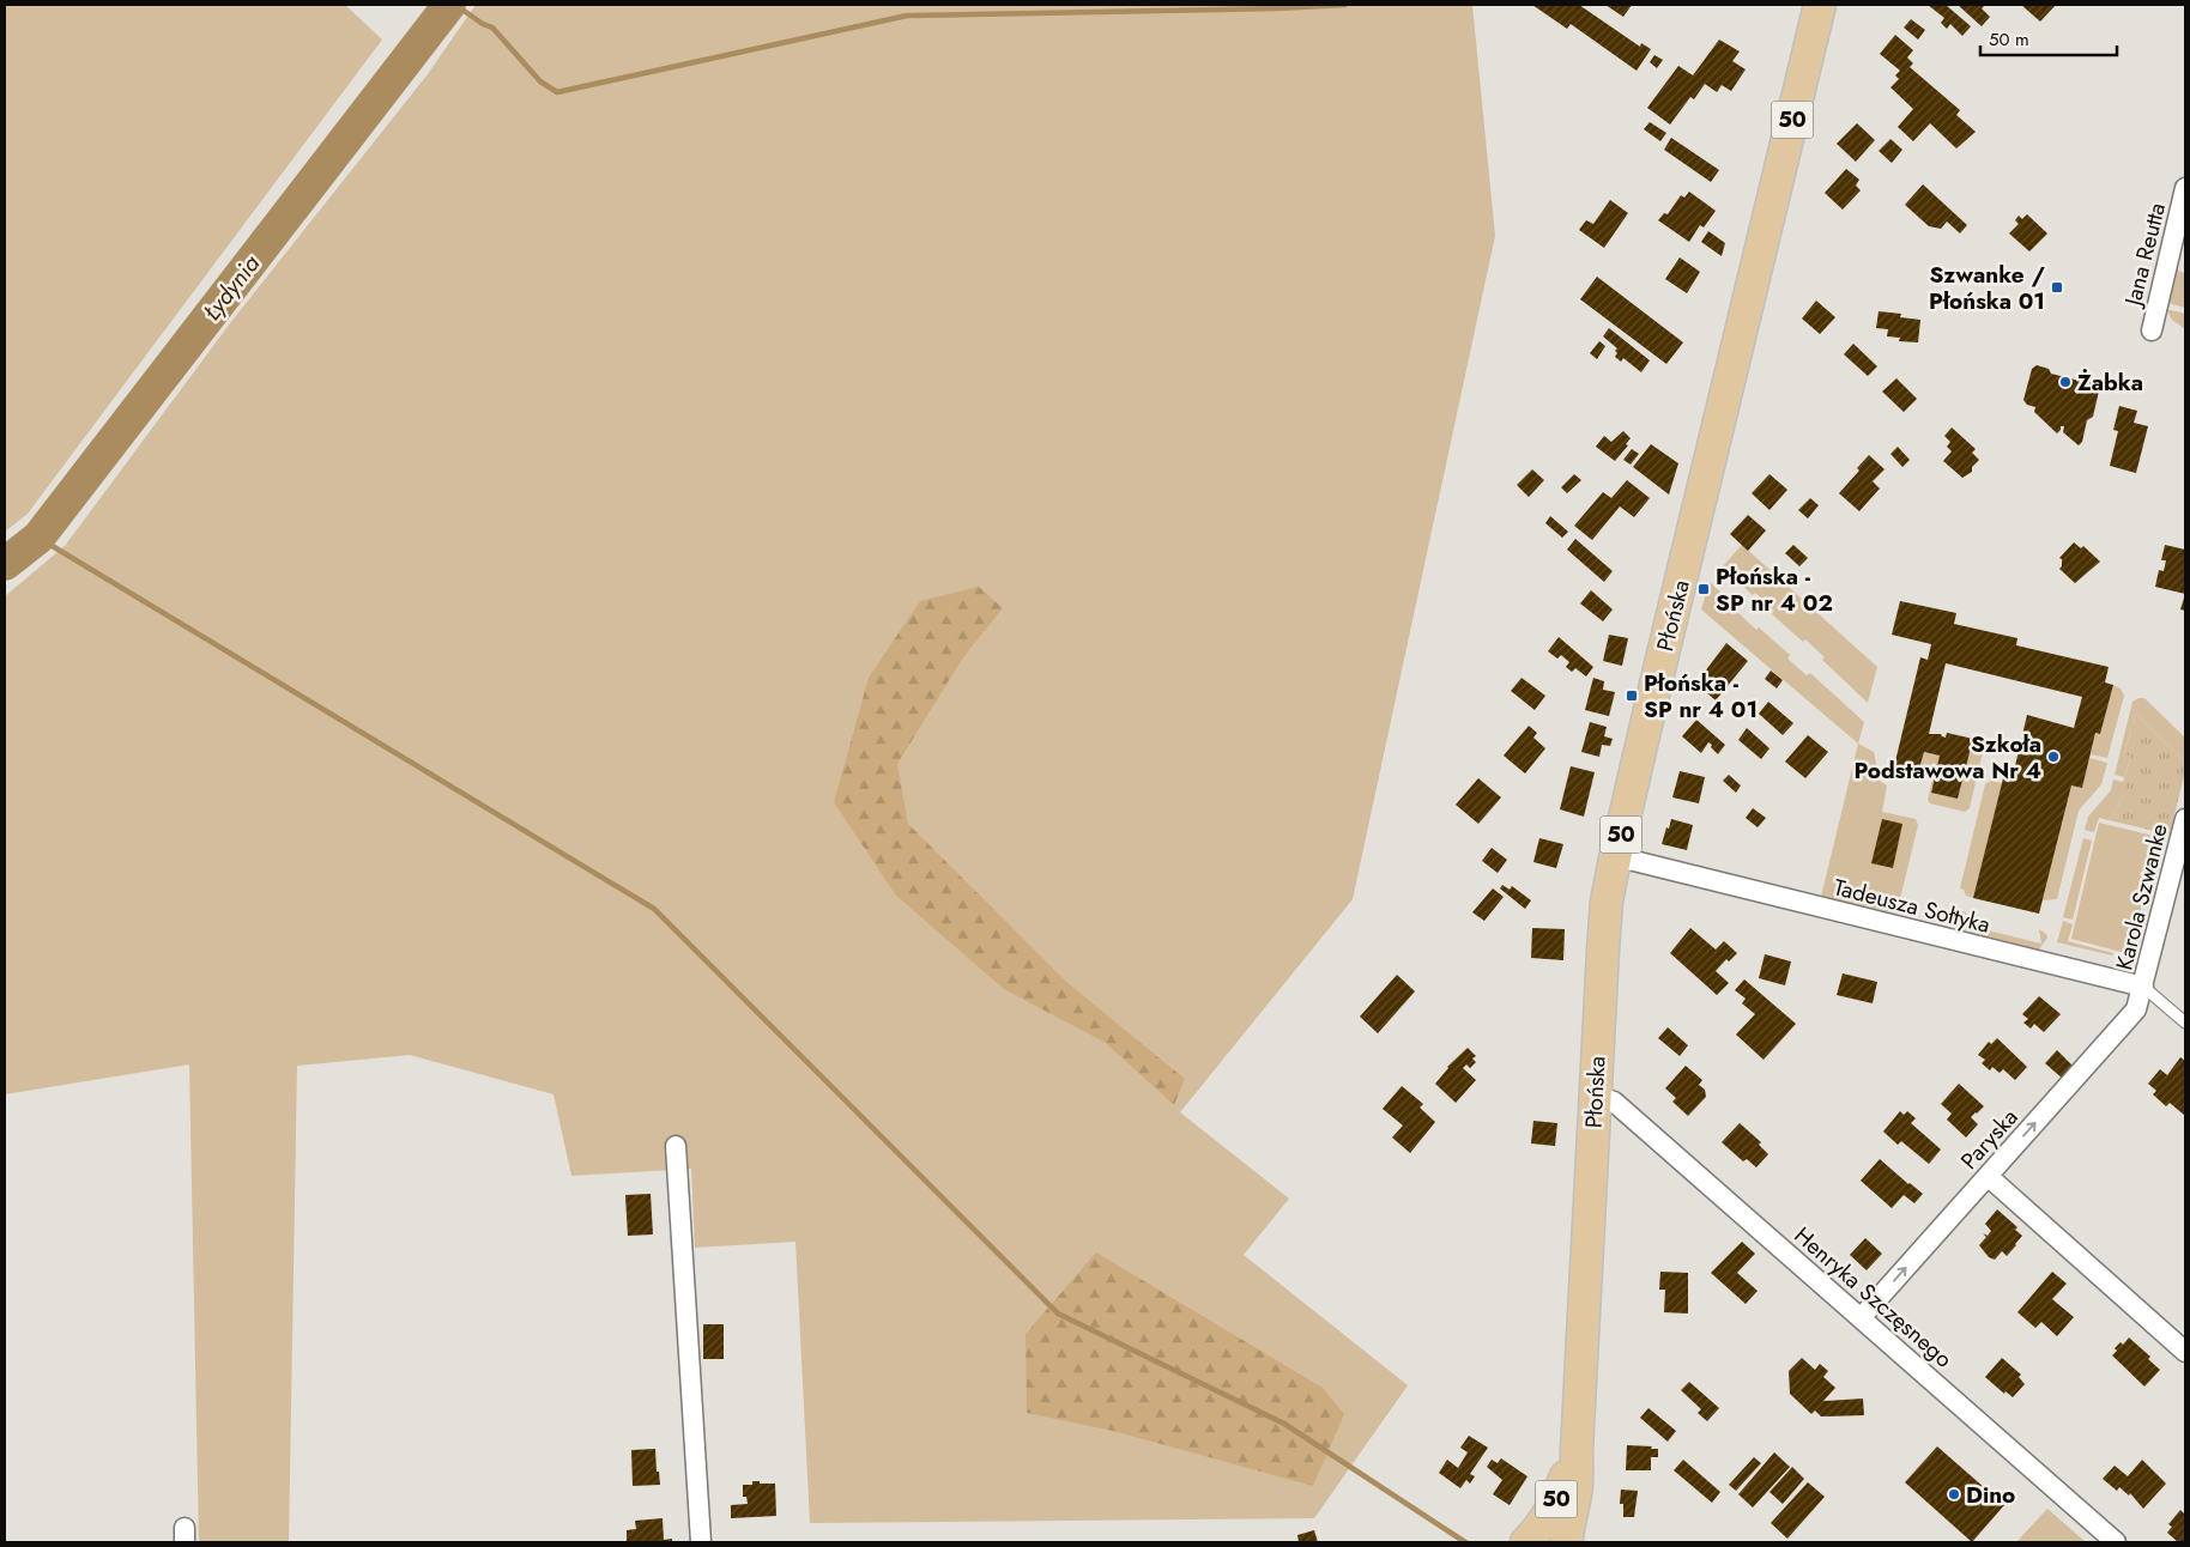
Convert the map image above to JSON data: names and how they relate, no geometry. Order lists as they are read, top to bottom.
{
  "streets": {
    "main road": ["50", "Płońska"],
    "street": [
      "Jana Reutta",
      "Karola Szwanke",
      "Tadeusza Sołtyka",
      "Paryska",
      "Henryka Szczęsnego"
    ]
  },
  "crossings": [
    ["Płońska", "Tadeusza Sołtyka"],
    ["Płońska", "Henryka Szczęsnego"],
    ["Karola Szwanke", "Tadeusza Sołtyka"],
    ["Karola Szwanke", "Paryska"],
    ["Tadeusza Sołtyka", "Paryska"],
    ["Paryska", "Henryka Szczęsnego"]
  ],
  "one_way": ["Paryska"],
  "water": ["Łydynia"],
  "places": {
    "transit": ["Szwanke / Płońska 01", "Płońska - SP nr 4 02", "Płońska - SP nr 4 01"],
    "other": ["Żabka", "Szkoła Podstawowa Nr 4", "Dino"]
  },
  "scale_bar": "50 m"
}
